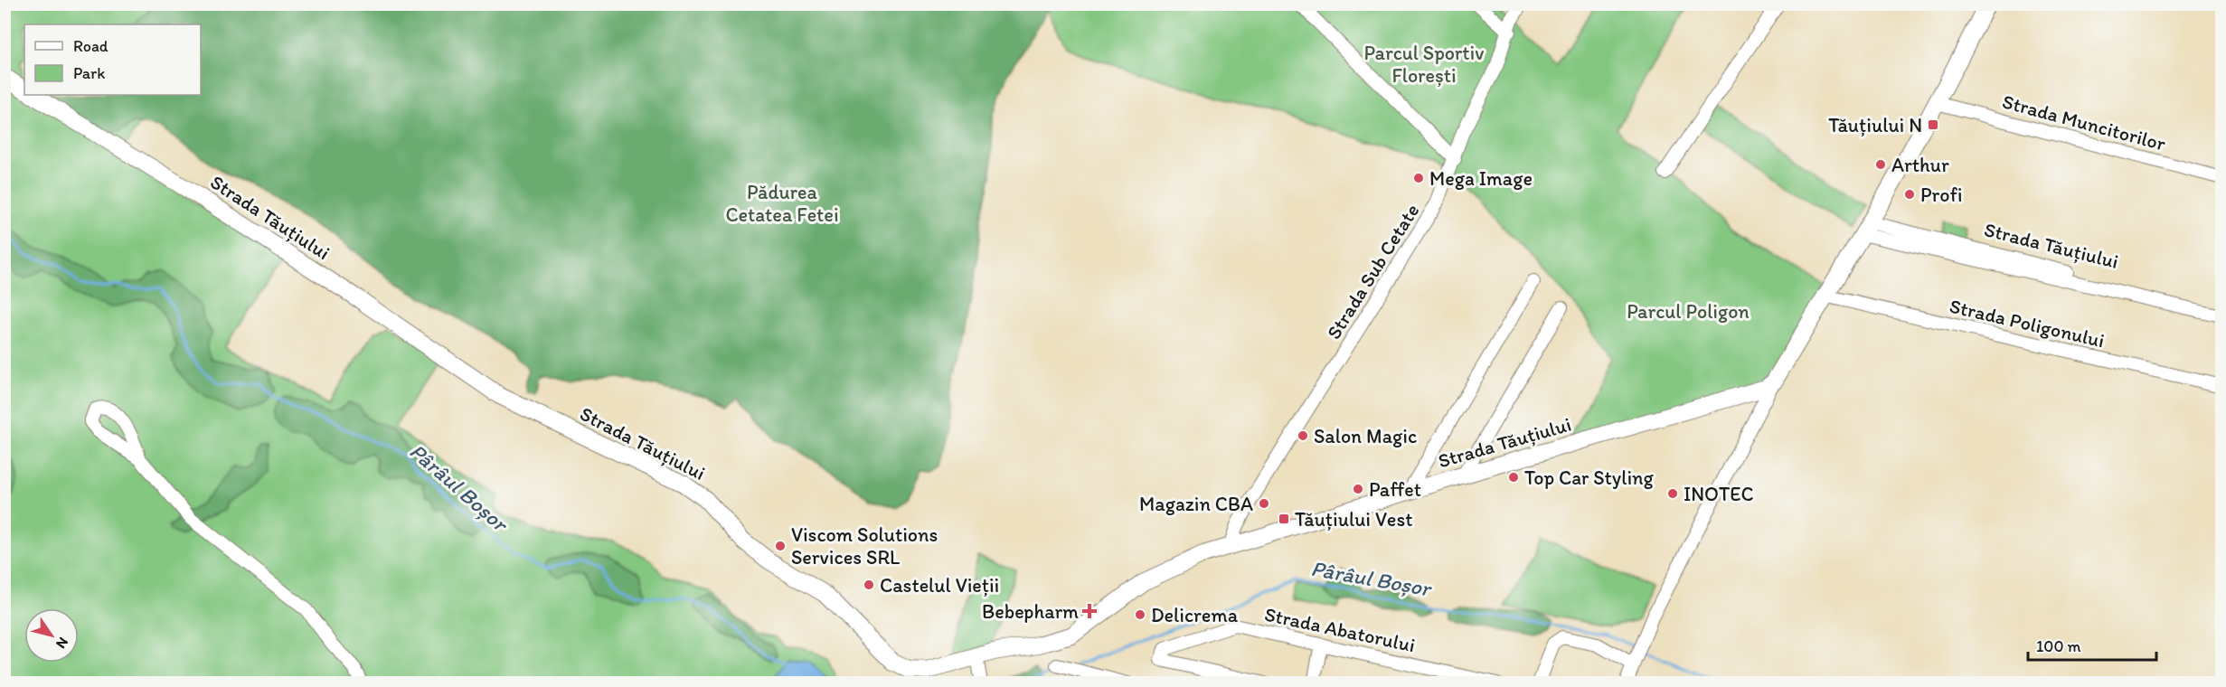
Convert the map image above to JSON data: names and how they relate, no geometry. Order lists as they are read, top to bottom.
{
  "streets": {
    "main road": ["Strada Tăuțiului"],
    "street": [
      "Strada Muncitorilor",
      "Strada Sub Cetate",
      "Strada Poligonului",
      "Strada Abatorului"
    ]
  },
  "crossings": [
    ["Strada Tăuțiului", "Strada Sub Cetate"]
  ],
  "water": ["Pârâul Boșor"],
  "parks": ["Parcul Sportiv Florești", "Pădurea Cetatea Fetei", "Parcul Poligon"],
  "places": {
    "transit": ["Tăuțiului N", "Tăuțiului Vest"],
    "other": [
      "Arthur",
      "Mega Image",
      "Profi",
      "Salon Magic",
      "Top Car Styling",
      "Paffet",
      "INOTEC",
      "Magazin CBA",
      "Viscom Solutions Services SRL",
      "Castelul Vieții",
      "Delicrema"
    ],
    "health": ["Bebepharm"]
  },
  "legend": ["Road", "Park"],
  "scale_bar": "100 m",
  "north": "bottom right"
}
